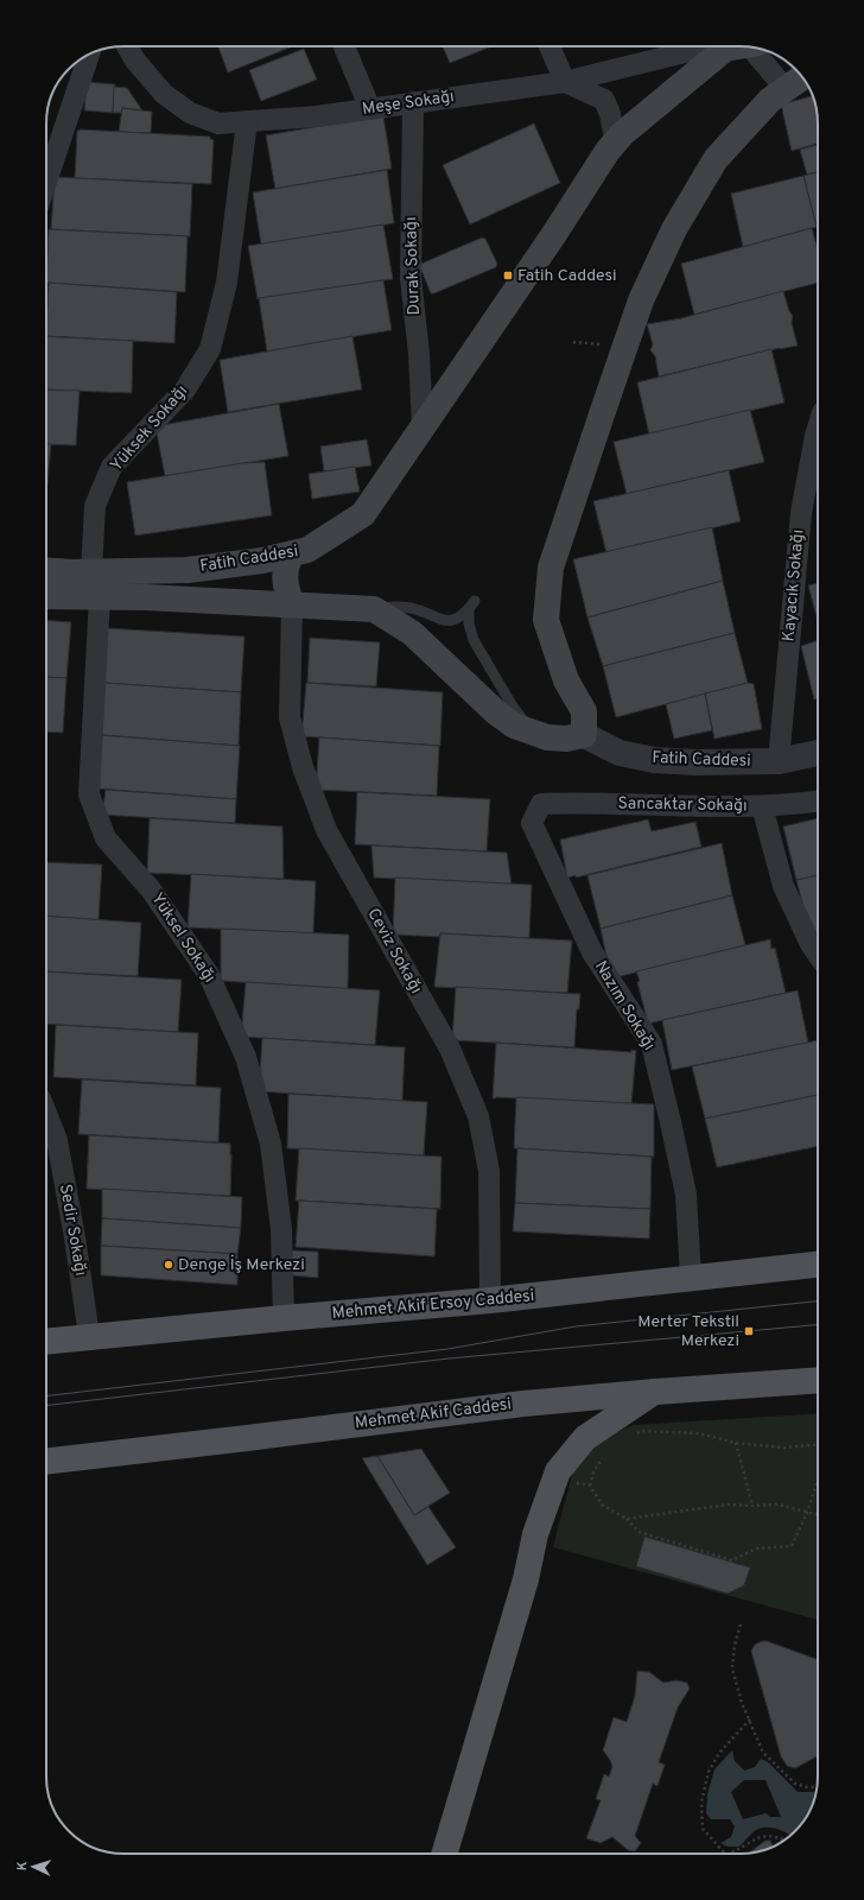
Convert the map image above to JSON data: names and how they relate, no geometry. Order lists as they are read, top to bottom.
{
  "streets": {
    "main road": ["Fatih Caddesi", "Mehmet Akif Ersoy Caddesi", "Mehmet Akif Caddesi"],
    "street": [
      "Meşe Sokağı",
      "Durak Sokağı",
      "Yüksek Sokağı",
      "Kayacık Sokağı",
      "Sancaktar Sokağı",
      "Yüksel Sokağı",
      "Ceviz Sokağı",
      "Nazım Sokağı",
      "Sedir Sokağı"
    ]
  },
  "crossings": [
    ["Meşe Sokağı", "Durak Sokağı"],
    ["Meşe Sokağı", "Yüksek Sokağı"],
    ["Durak Sokağı", "Fatih Caddesi"],
    ["Yüksek Sokağı", "Fatih Caddesi"],
    ["Fatih Caddesi", "Kayacık Sokağı"],
    ["Fatih Caddesi", "Yüksel Sokağı"],
    ["Fatih Caddesi", "Ceviz Sokağı"],
    ["Sancaktar Sokağı", "Nazım Sokağı"],
    ["Yüksel Sokağı", "Mehmet Akif Ersoy Caddesi"],
    ["Ceviz Sokağı", "Mehmet Akif Ersoy Caddesi"],
    ["Nazım Sokağı", "Mehmet Akif Ersoy Caddesi"],
    ["Sedir Sokağı", "Mehmet Akif Ersoy Caddesi"]
  ],
  "places": {
    "transit": ["Fatih Caddesi", "Merter Tekstil Merkezi"],
    "other": ["Denge İş Merkezi"]
  },
  "north": "left"
}
